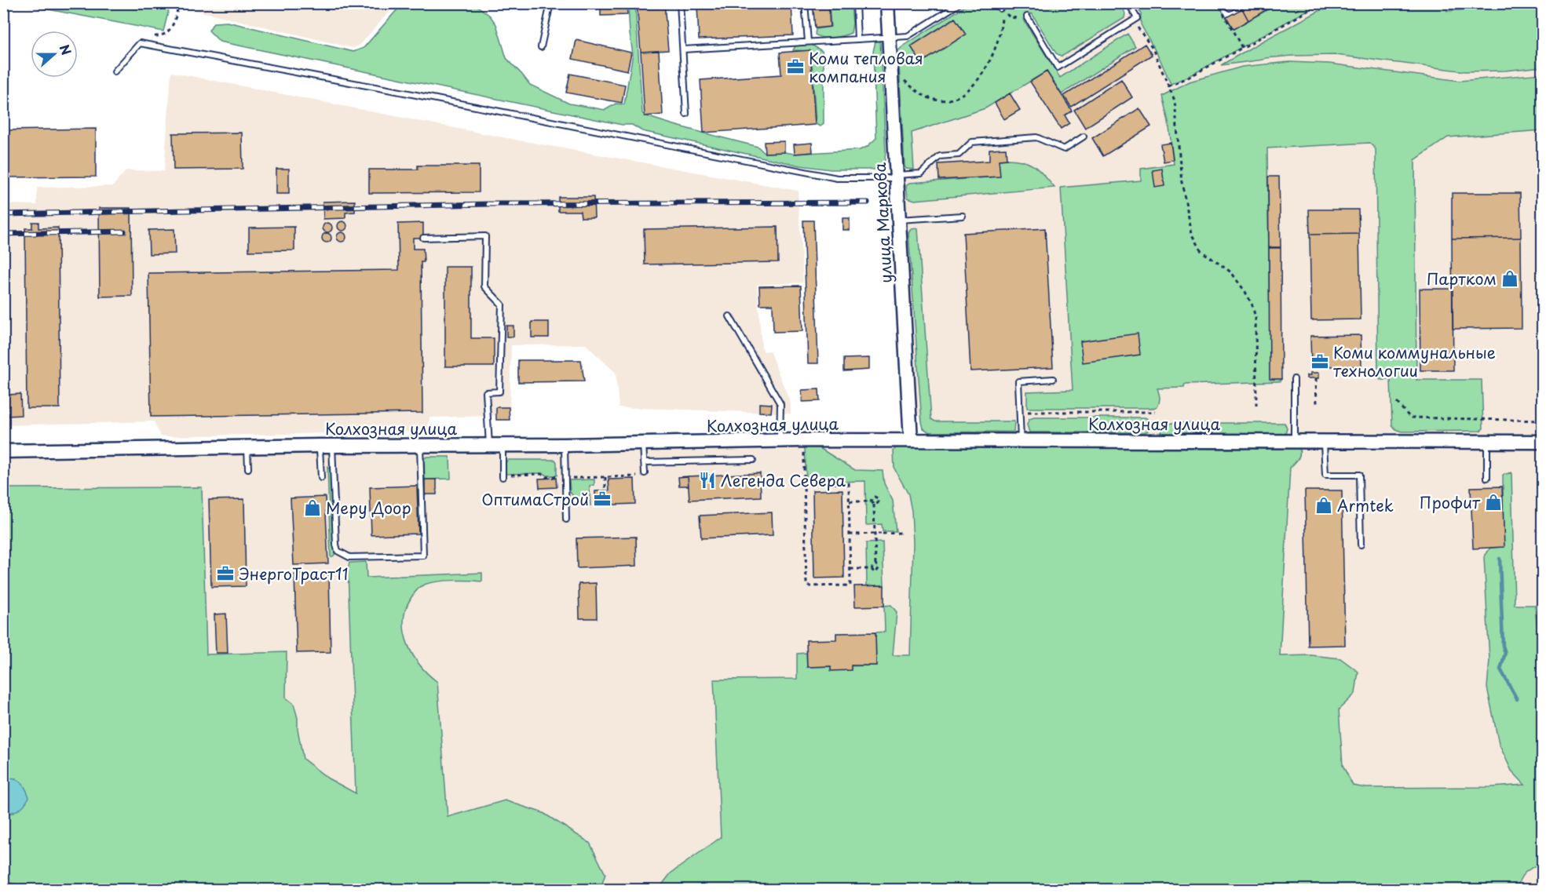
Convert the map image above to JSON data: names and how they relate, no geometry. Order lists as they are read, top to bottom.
{
  "streets": {
    "street": ["улица Маркова", "Колхозная улица"]
  },
  "crossings": [
    ["улица Маркова", "Колхозная улица"]
  ],
  "places": {
    "office": [
      "Коми тепловая компания",
      "Коми коммунальные технологии",
      "ОптимаСтрой",
      "ЭнергоТраст11"
    ],
    "shop": [
      "Партком",
      "Профит",
      "Armtek",
      "Меру Доор"
    ],
    "restaurant": ["Легенда Севера"]
  },
  "north": "right"
}
